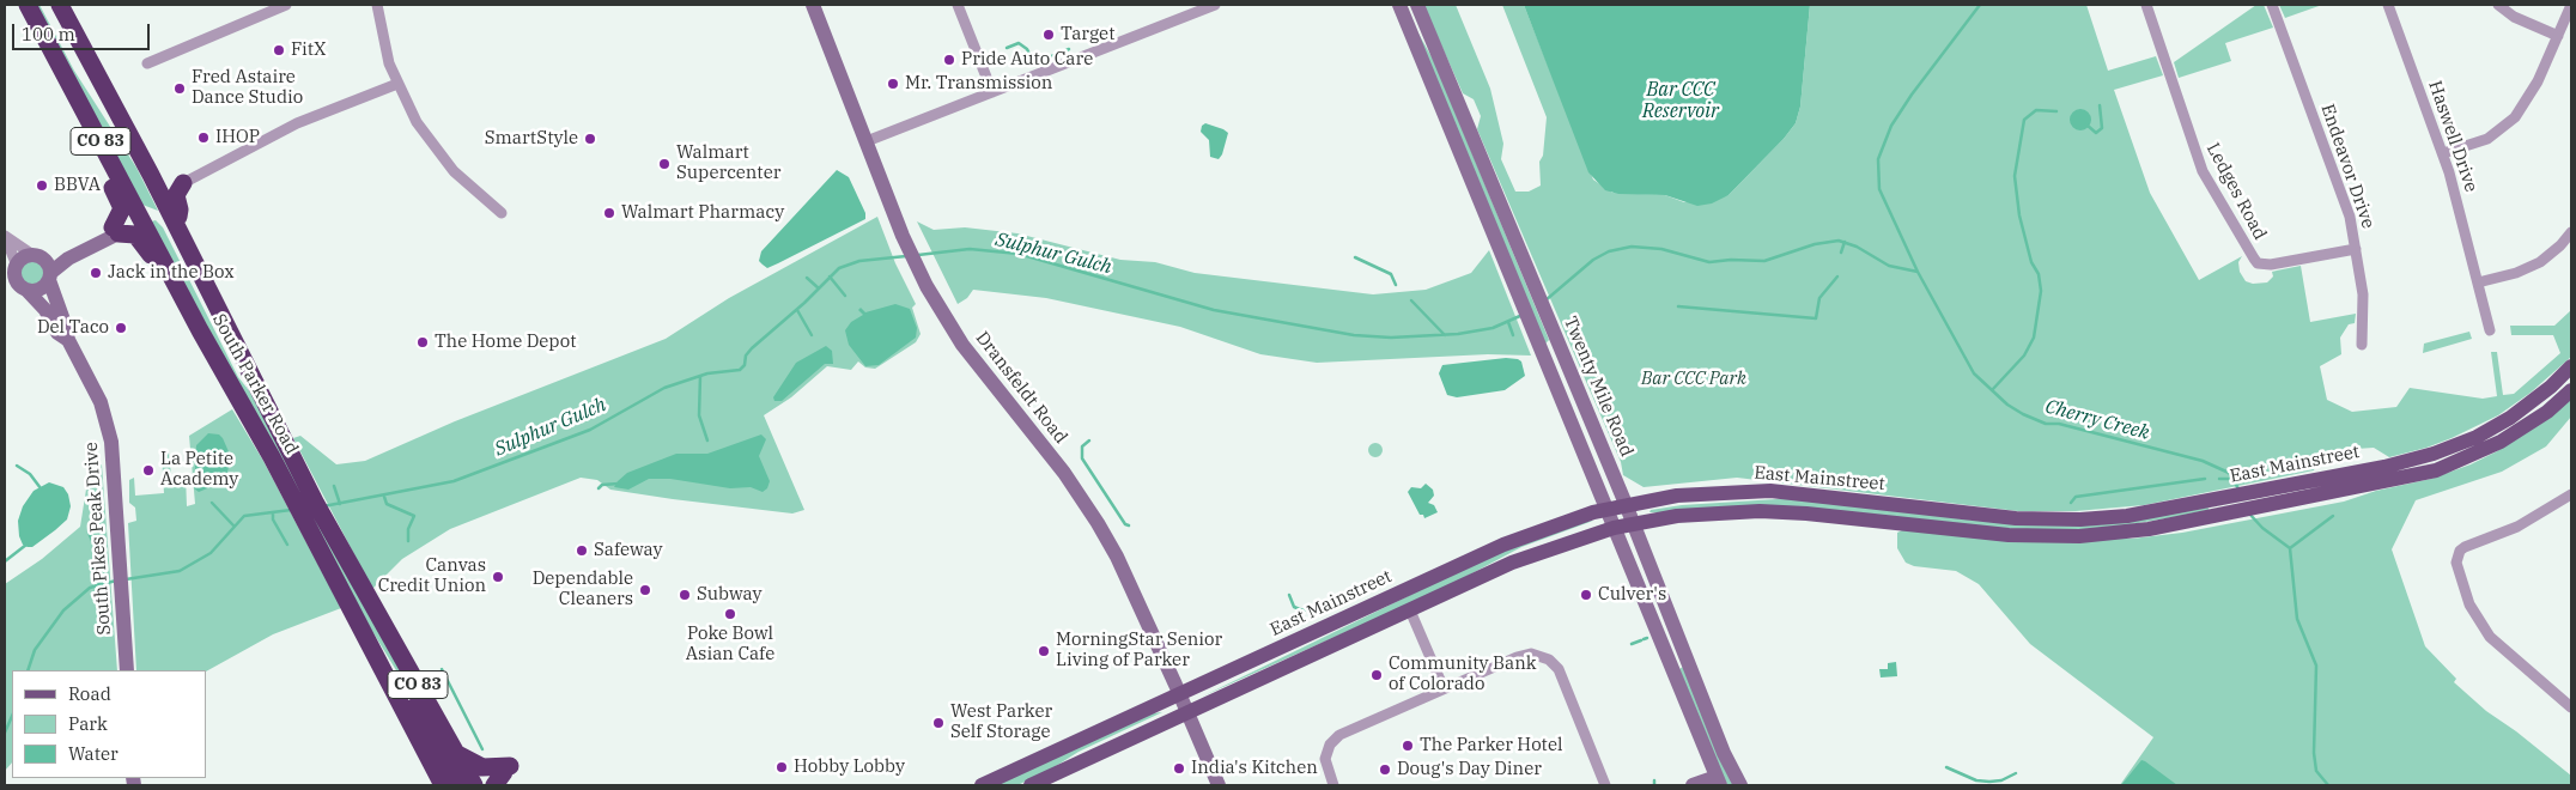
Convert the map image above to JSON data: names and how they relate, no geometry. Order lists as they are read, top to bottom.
{
  "streets": {
    "highway": ["CO 83", "South Parker Road"],
    "main road": [
      "Twenty Mile Road",
      "Dransfeldt Road",
      "East Mainstreet",
      "South Pikes Peak Drive"
    ],
    "street": ["Haswell Drive", "Endeavor Drive", "Ledges Road"]
  },
  "crossings": [
    ["CO 83", "South Parker Road"],
    ["Endeavor Drive", "Ledges Road"],
    ["Twenty Mile Road", "East Mainstreet"],
    ["Dransfeldt Road", "East Mainstreet"]
  ],
  "water": ["Bar CCC Reservoir", "Sulphur Gulch", "Cherry Creek"],
  "parks": ["Bar CCC Park"],
  "places": [
    "Target",
    "FitX",
    "Pride Auto Care",
    "Mr. Transmission",
    "Fred Astaire Dance Studio",
    "IHOP",
    "SmartStyle",
    "Walmart Supercenter",
    "BBVA",
    "Walmart Pharmacy",
    "Jack in the Box",
    "Del Taco",
    "The Home Depot",
    "La Petite Academy",
    "Safeway",
    "Canvas Credit Union",
    "Dependable Cleaners",
    "Subway",
    "Culver's",
    "Poke Bowl Asian Cafe",
    "MorningStar Senior Living of Parker",
    "Community Bank of Colorado",
    "West Parker Self Storage",
    "The Parker Hotel",
    "Hobby Lobby",
    "India's Kitchen",
    "Doug's Day Diner"
  ],
  "legend": ["Road", "Park", "Water"],
  "scale_bar": "100 m"
}
